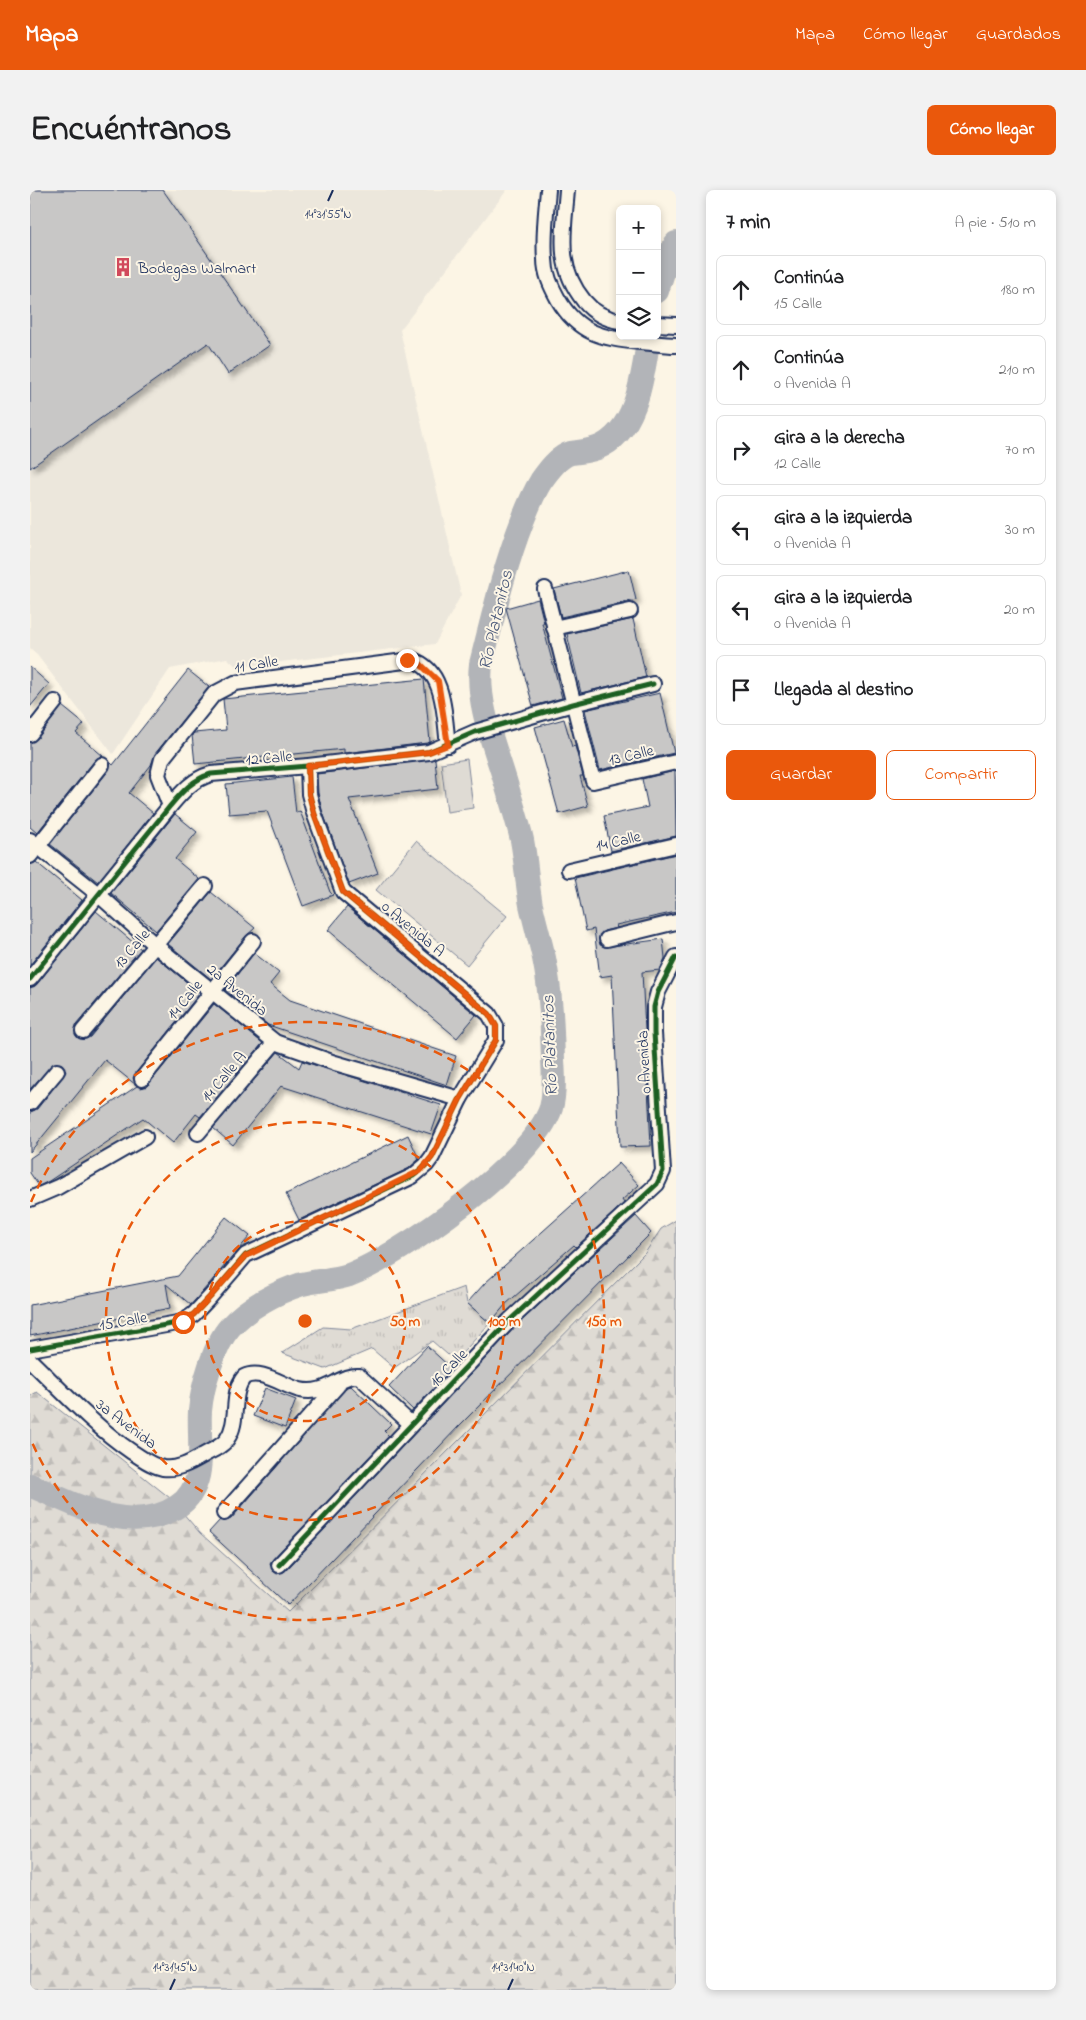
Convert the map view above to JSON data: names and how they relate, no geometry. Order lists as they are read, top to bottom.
{
  "streets": {
    "street": [
      "11 Calle",
      "13 Calle",
      "12 Calle",
      "14 Calle",
      "0 Avenida A",
      "2a Avenida",
      "0 Avenida",
      "14 Calle A",
      "15 Calle",
      "16 Calle",
      "3a Avenida"
    ]
  },
  "crossings": [
    ["11 Calle", "12 Calle"],
    ["13 Calle", "12 Calle"],
    ["13 Calle", "2a Avenida"],
    ["12 Calle", "0 Avenida A"],
    ["12 Calle", "2a Avenida"],
    ["14 Calle", "2a Avenida"],
    ["0 Avenida A", "2a Avenida"],
    ["0 Avenida A", "15 Calle"],
    ["2a Avenida", "14 Calle A"],
    ["2a Avenida", "15 Calle"],
    ["0 Avenida", "16 Calle"],
    ["16 Calle", "3a Avenida"]
  ],
  "water": ["Río Platanitos"],
  "places": {
    "building": ["Bodegas Walmart"]
  },
  "page": {
    "header": "Mapa",
    "nav": ["Mapa", "Cómo llegar", "Guardados"],
    "title": "Encuéntranos",
    "buttons": [
      "Cómo llegar",
      ["Guardar", "Compartir"]
    ],
    "heading": ["7 min", "A pie · 510 m"],
    "map_buttons": ["+", "−"],
    "list": [
      ["Continúa", "15 Calle", "180 m"],
      ["Continúa", "0 Avenida A", "210 m"],
      ["Gira a la derecha", "12 Calle", "70 m"],
      ["Gira a la izquierda", "0 Avenida A", "30 m"],
      ["Gira a la izquierda", "0 Avenida A", "20 m"],
      "Llegada al destino"
    ]
  },
  "coordinates": ["14°31'55\"N", "14°31'45\"N", "14°31'40\"N"],
  "rings": ["50 m", "100 m", "150 m"]
}
